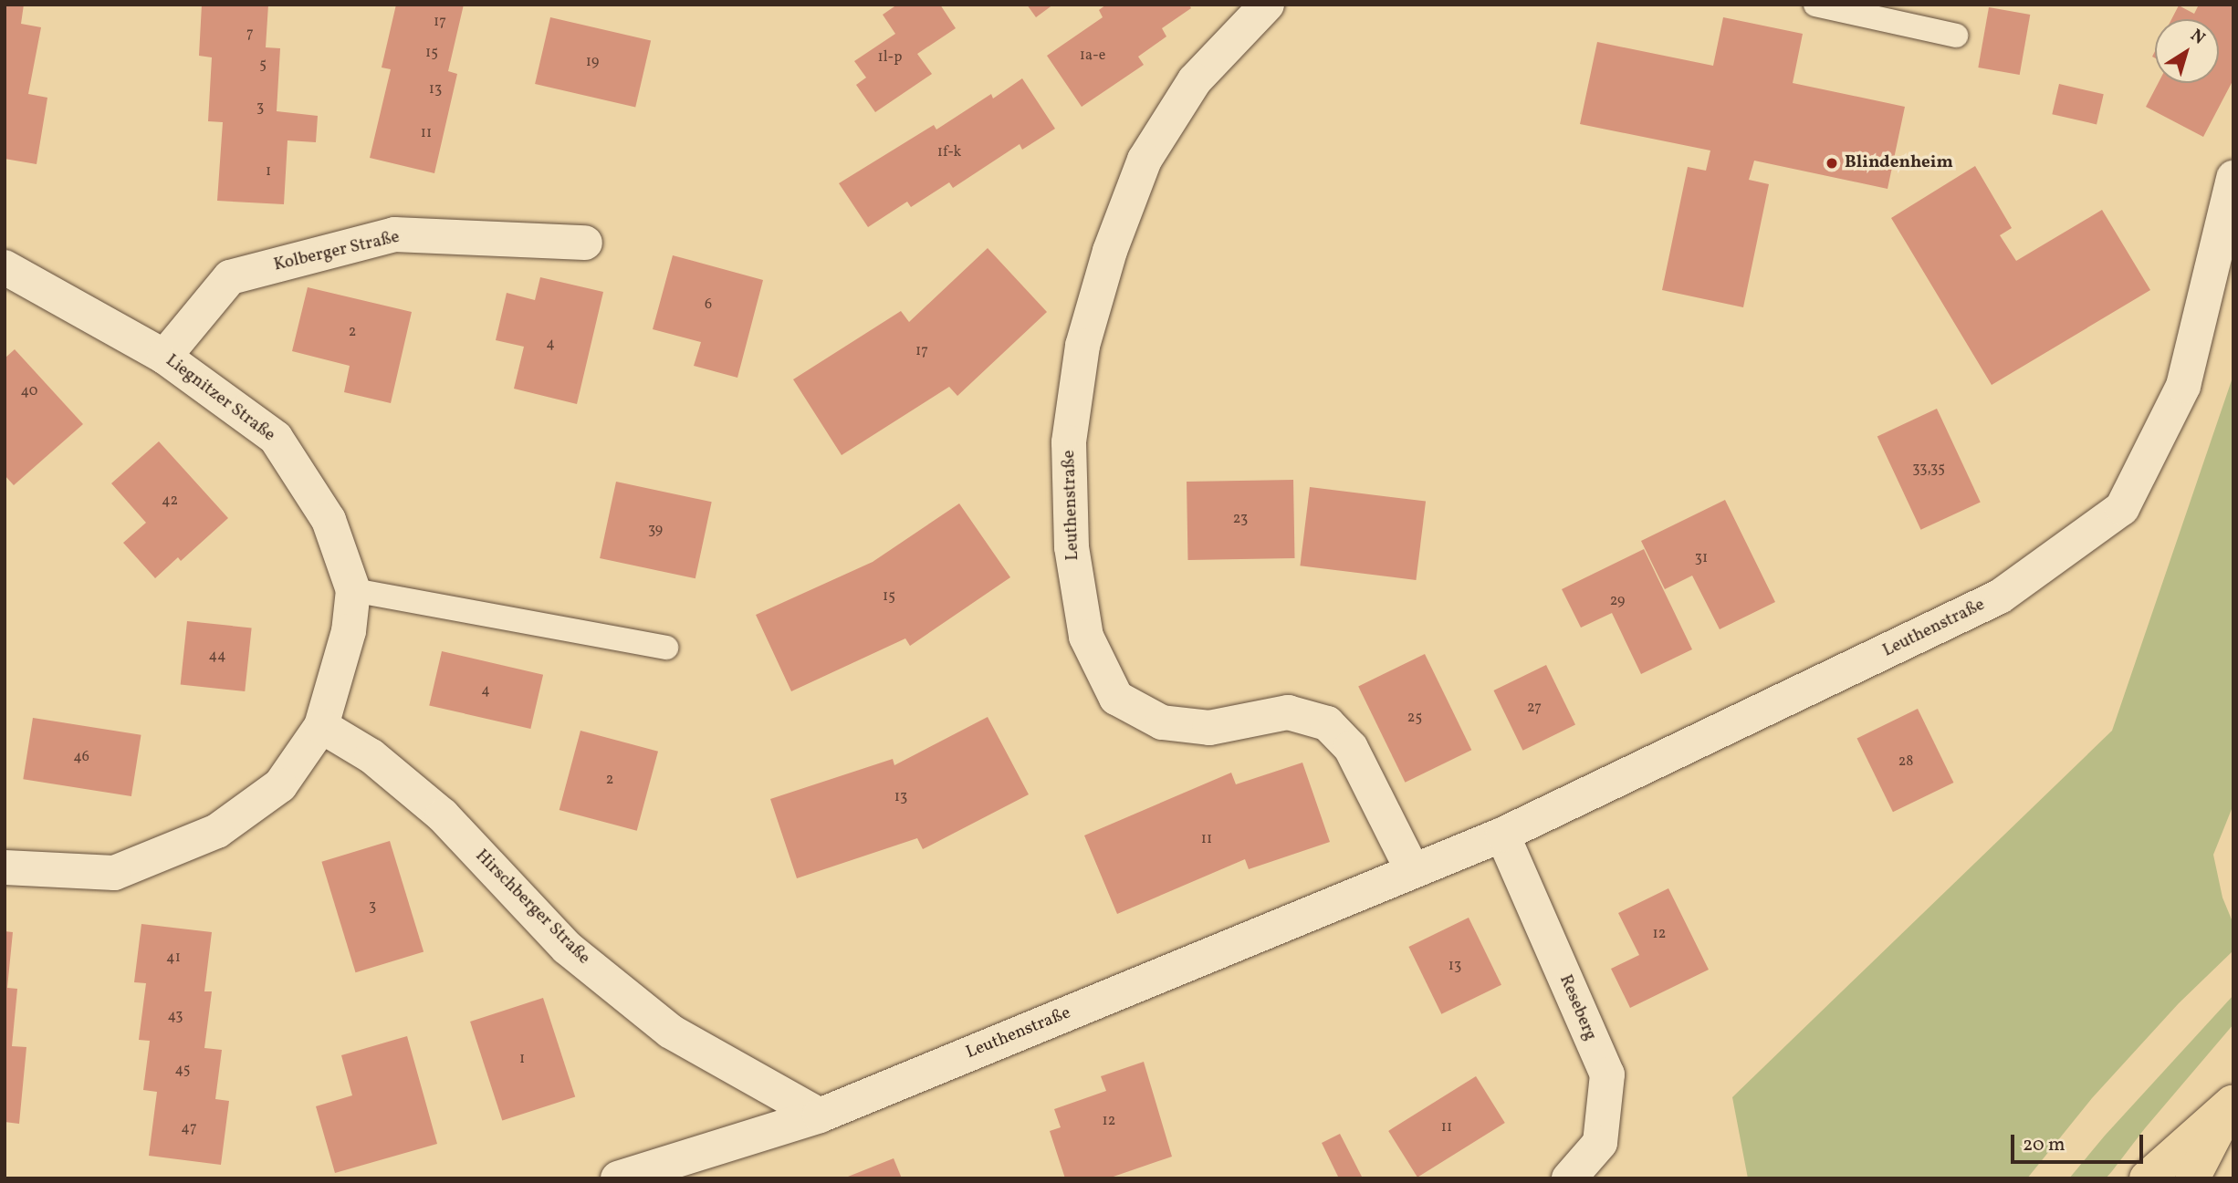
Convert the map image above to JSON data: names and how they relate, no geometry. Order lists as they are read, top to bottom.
{
  "streets": {
    "street": [
      "Kolberger Straße",
      "Liegnitzer Straße",
      "Leuthenstraße",
      "Hirschberger Straße",
      "Reseberg"
    ]
  },
  "crossings": [
    ["Kolberger Straße", "Liegnitzer Straße"],
    ["Liegnitzer Straße", "Hirschberger Straße"],
    ["Leuthenstraße", "Hirschberger Straße"],
    ["Leuthenstraße", "Reseberg"]
  ],
  "places": ["Blindenheim"],
  "house_numbers": [
    "17",
    "7",
    "15",
    "1a-e",
    "1l-p",
    "19",
    "5",
    "13",
    "3",
    "11",
    "1f-k",
    "1",
    "6",
    "2",
    "4",
    "17",
    "40",
    "33,35",
    "42",
    "23",
    "39",
    "31",
    "15",
    "29",
    "44",
    "4",
    "27",
    "25",
    "46",
    "28",
    "2",
    "13",
    "11",
    "3",
    "12",
    "41",
    "13",
    "43",
    "1",
    "45",
    "12",
    "11",
    "47"
  ],
  "scale_bar": "20 m",
  "north": "top right"
}
